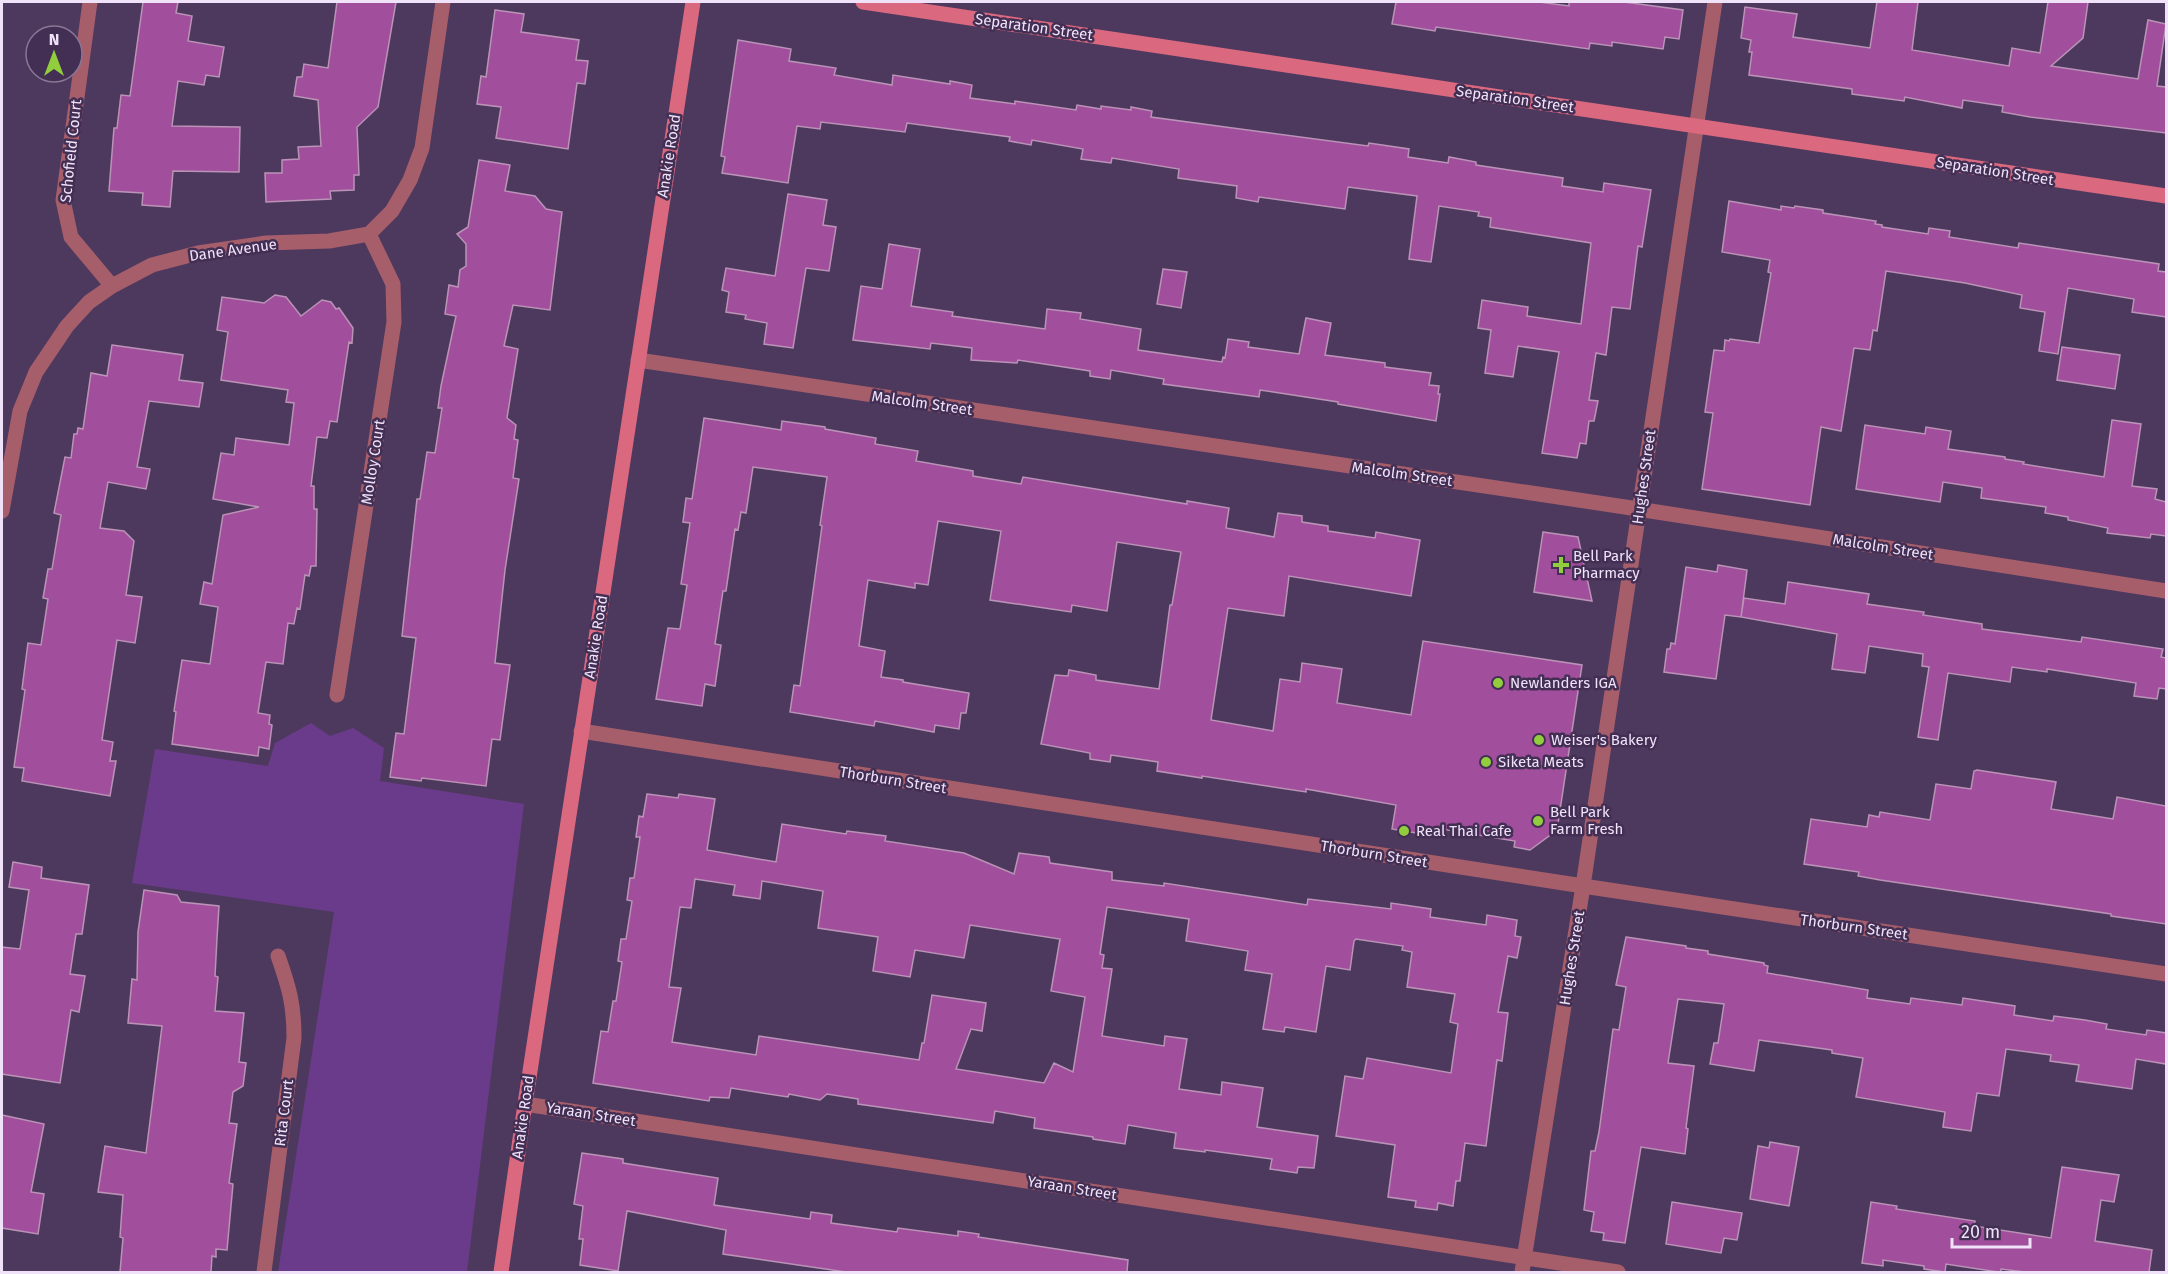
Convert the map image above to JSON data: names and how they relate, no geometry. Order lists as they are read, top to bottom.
{
  "streets": {
    "main road": ["Separation Street", "Anakie Road"],
    "street": [
      "Schofield Court",
      "Dane Avenue",
      "Malcolm Street",
      "Molloy Court",
      "Hughes Street",
      "Thorburn Street",
      "Rita Court",
      "Yaraan Street"
    ]
  },
  "crossings": [
    ["Separation Street", "Hughes Street"],
    ["Schofield Court", "Dane Avenue"],
    ["Anakie Road", "Malcolm Street"],
    ["Anakie Road", "Thorburn Street"],
    ["Anakie Road", "Yaraan Street"],
    ["Dane Avenue", "Molloy Court"],
    ["Malcolm Street", "Hughes Street"],
    ["Hughes Street", "Thorburn Street"],
    ["Hughes Street", "Yaraan Street"]
  ],
  "places": {
    "health": ["Bell Park Pharmacy"],
    "other": [
      "Newlanders IGA",
      "Weiser's Bakery",
      "Siketa Meats",
      "Bell Park Farm Fresh",
      "Real Thai Cafe"
    ]
  },
  "scale_bar": "20 m",
  "north": "top"
}
